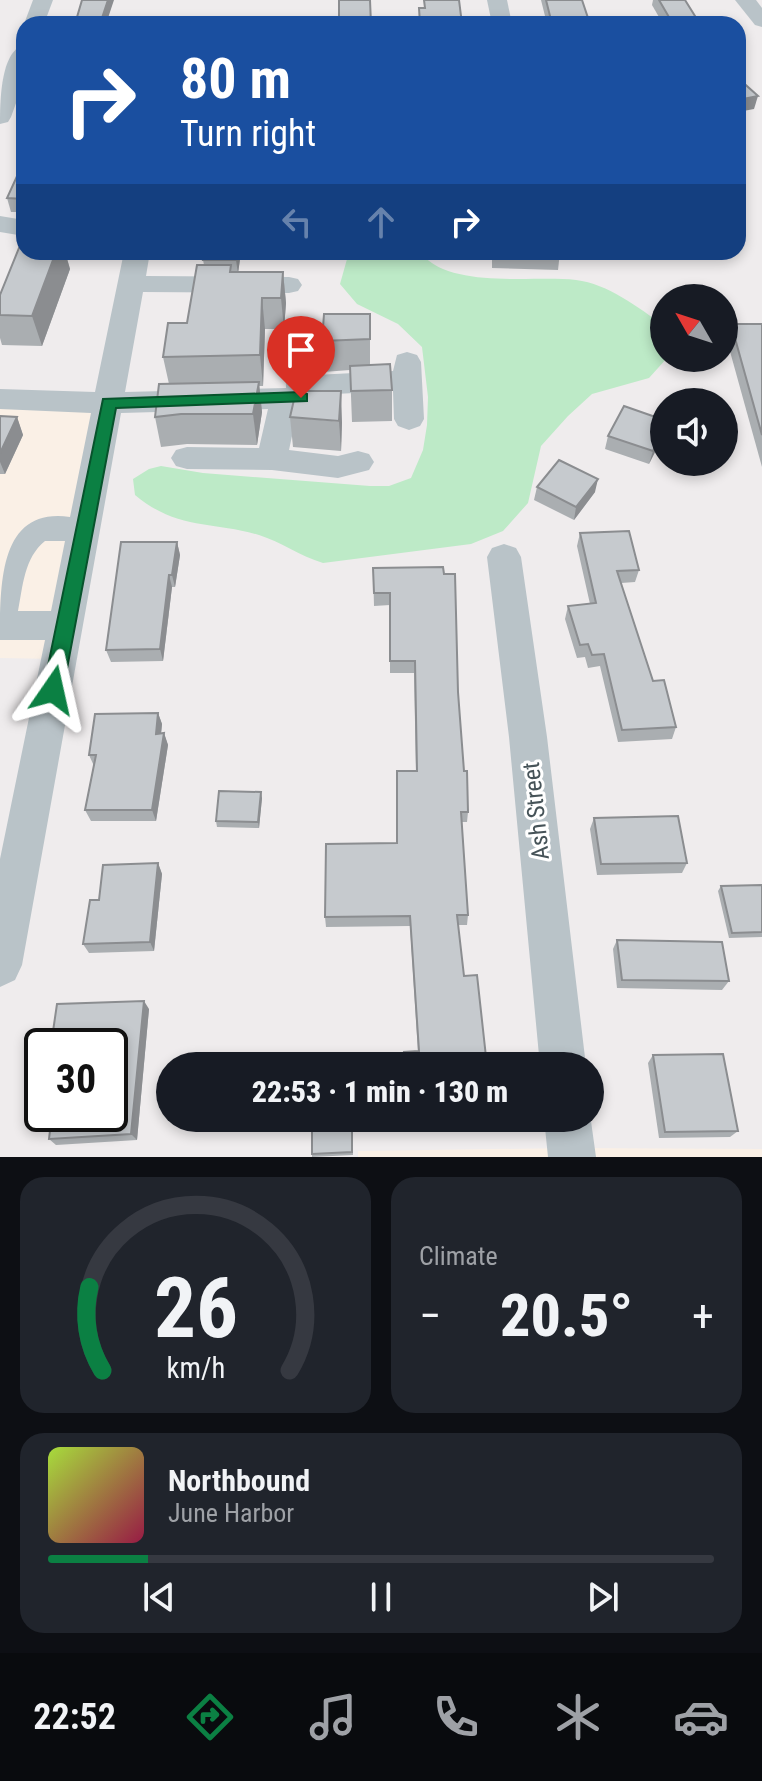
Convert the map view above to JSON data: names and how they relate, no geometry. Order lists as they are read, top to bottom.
{
  "streets": {
    "street": ["Ash Street"]
  },
  "north": "top left",
  "page": {
    "turn": ["80 m", "Turn right"],
    "limit": "30",
    "trip": "22:53 · 1 min · 130 m",
    "tile": "Climate",
    "heat": ["−", "20.5°", "+"],
    "song": ["Northbound", "June Harbor"],
    "tabs": "22:52",
    "gauge": ["26", "km/h"]
  }
}
